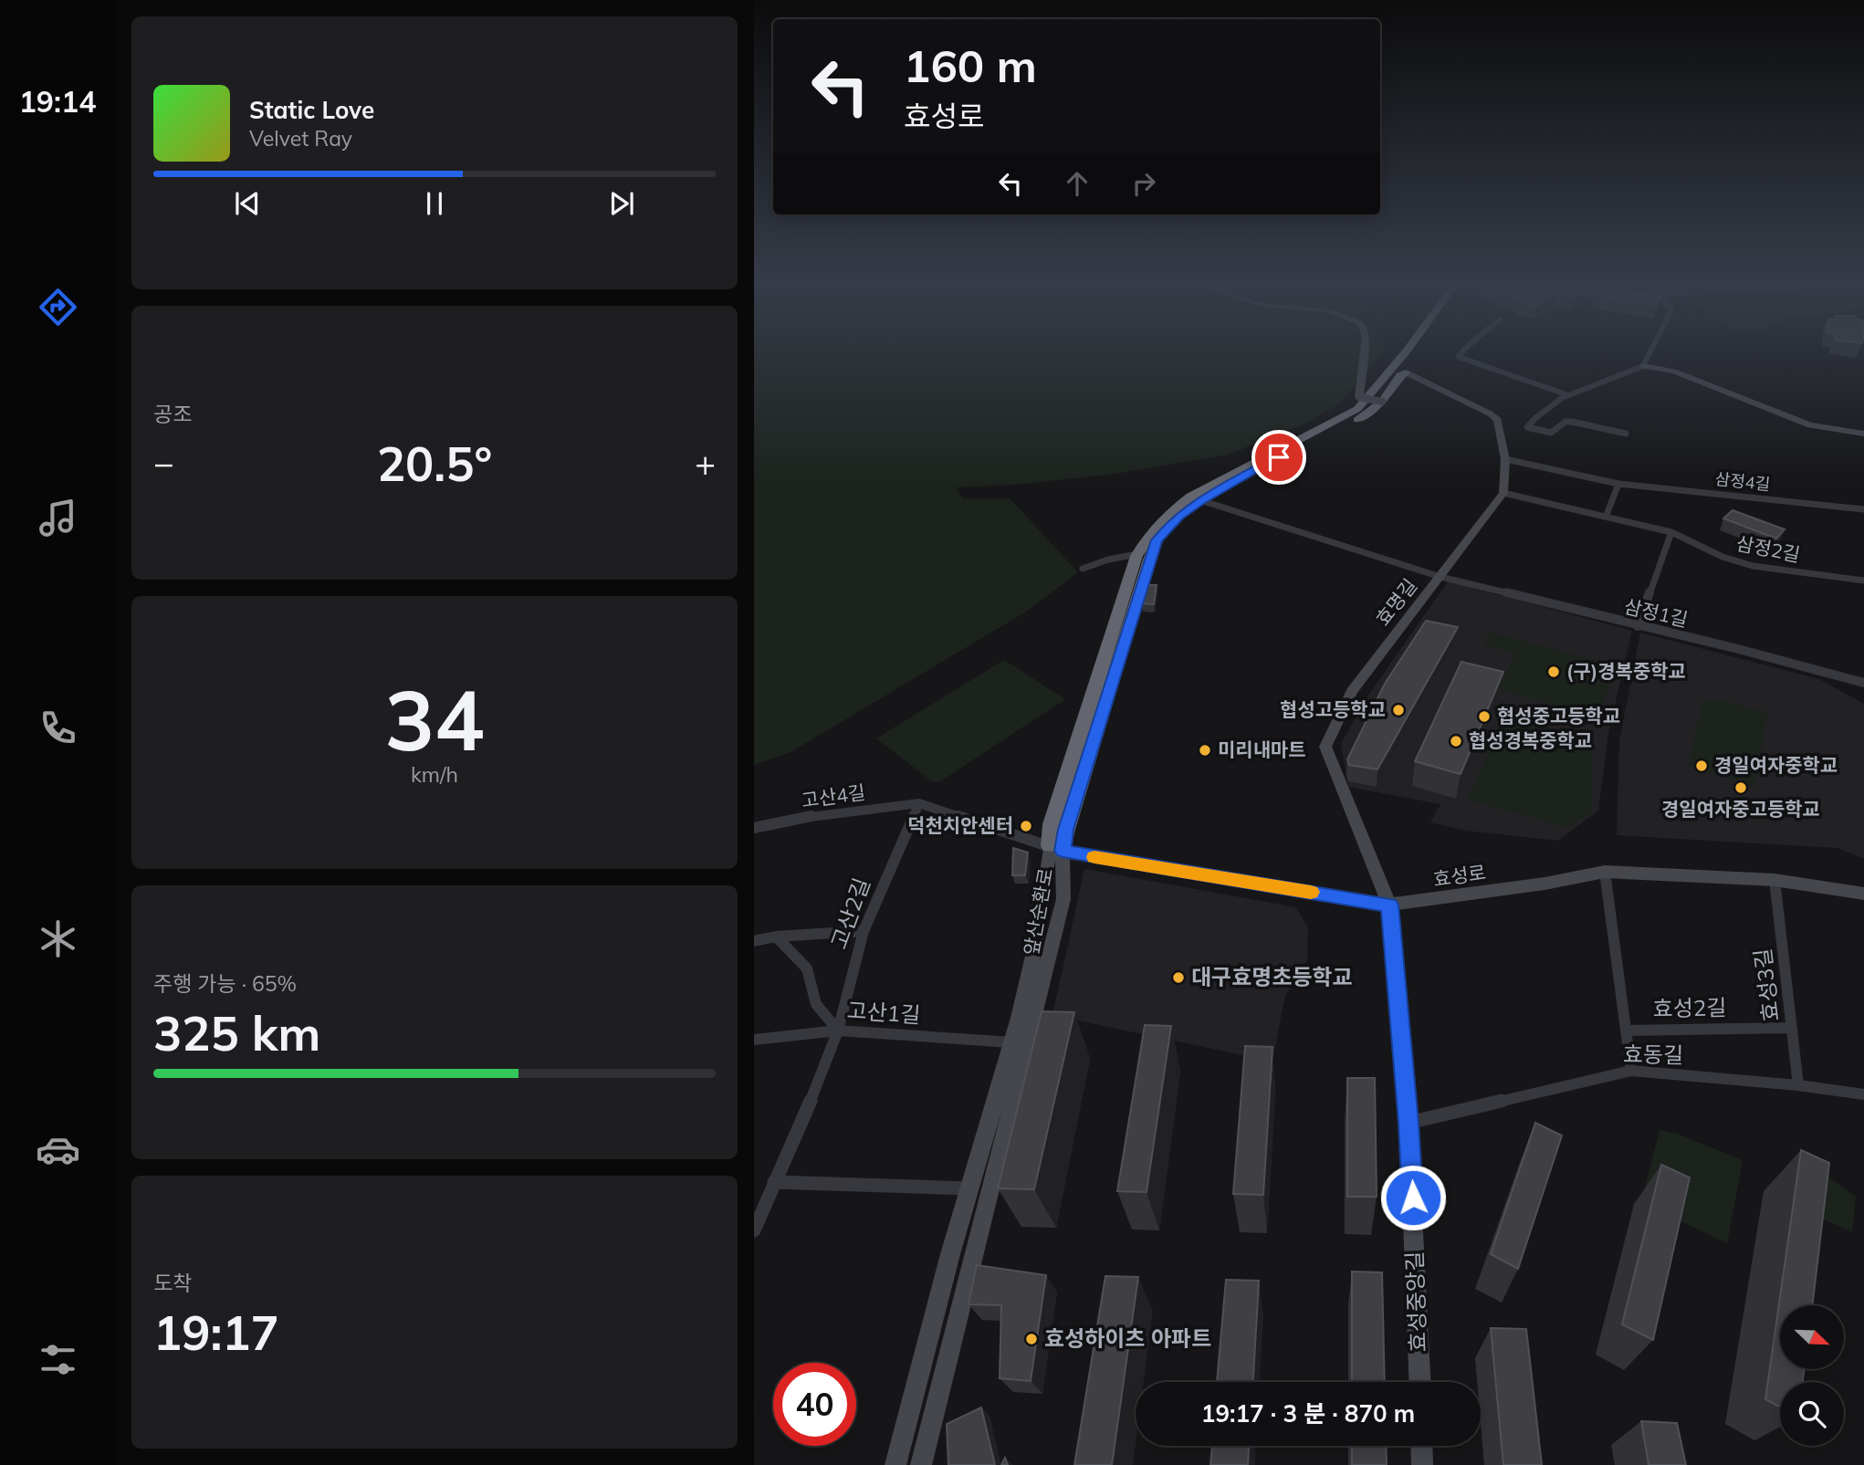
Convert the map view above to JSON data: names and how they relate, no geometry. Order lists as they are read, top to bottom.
{
  "streets": {
    "highway": ["앞산순환로"],
    "street": [
      "삼정4길",
      "삼정2길",
      "효명길",
      "삼정1길",
      "고산4길",
      "효성로",
      "고산2길",
      "효성3길",
      "효성2길",
      "고산1길",
      "효동길",
      "효성중앙길"
    ]
  },
  "crossings": [
    ["삼정2길", "효명길"],
    ["효명길", "삼정1길"],
    ["효명길", "효성로"],
    ["효명길", "효성중앙길"],
    ["삼정1길", "앞산순환로"],
    ["고산4길", "고산2길"],
    ["효성로", "앞산순환로"],
    ["효성로", "효성3길"],
    ["효성로", "효성2길"],
    ["효성로", "효성중앙길"],
    ["앞산순환로", "고산1길"],
    ["고산2길", "고산1길"],
    ["효성3길", "효성2길"],
    ["효성3길", "효동길"],
    ["효성2길", "효동길"],
    ["효동길", "효성중앙길"]
  ],
  "places": [
    "(구)경복중학교",
    "협성고등학교",
    "협성중고등학교",
    "협성경복중학교",
    "미리내마트",
    "경일여자중학교",
    "경일여자중고등학교",
    "덕천치안센터",
    "대구효명초등학교",
    "효성하이츠 아파트"
  ],
  "north": "bottom right",
  "page": {
    "tabs": "19:14",
    "turn": ["160 m", "효성로"],
    "song": ["Static Love", "Velvet Ray"],
    "tile": [
      "공조",
      ["34", "km/h"],
      ["주행 가능 · 65%", "325 km"],
      ["도착", "19:17"]
    ],
    "heat": ["−", "20.5°", "+"],
    "limit": "40",
    "trip": "19:17 · 3 분 · 870 m"
  }
}
